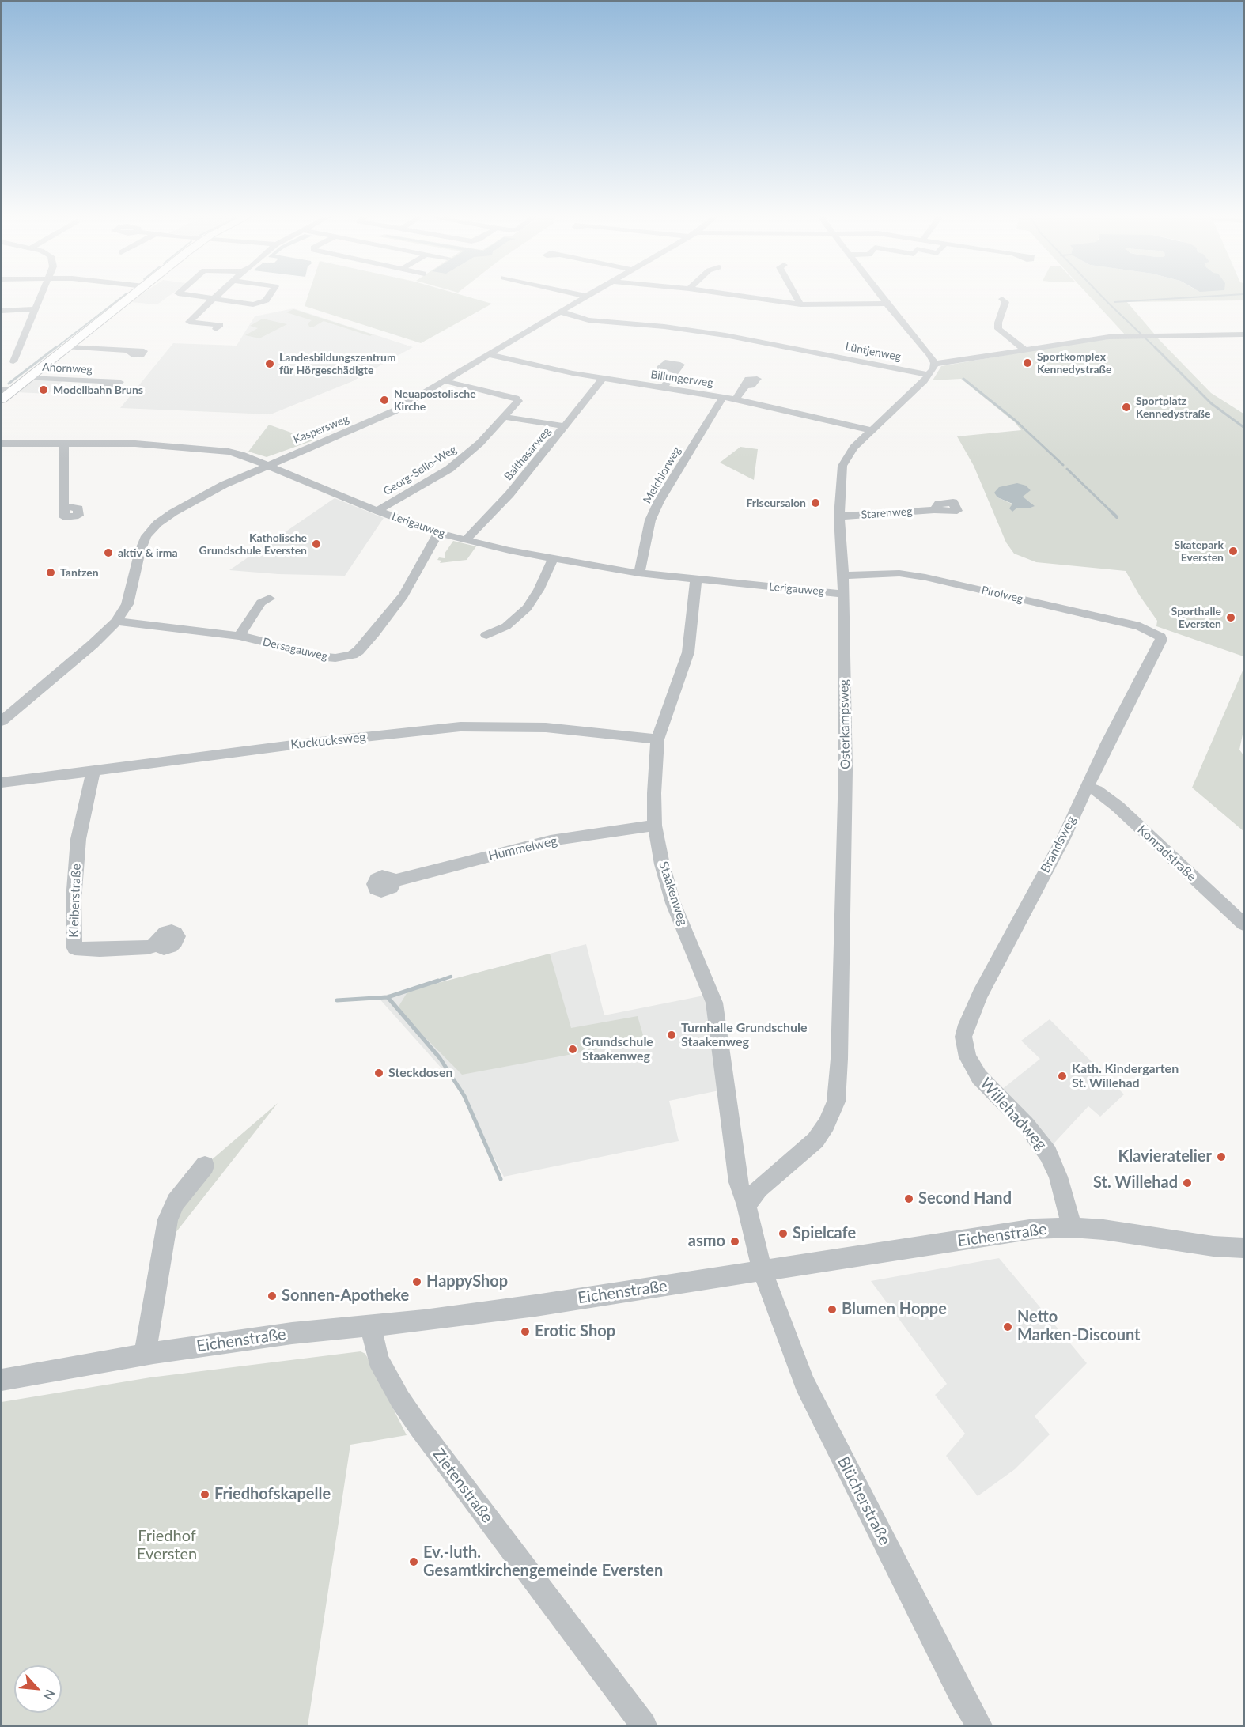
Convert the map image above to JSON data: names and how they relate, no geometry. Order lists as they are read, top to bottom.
{
  "streets": {
    "street": [
      "Lüntjenweg",
      "Ahornweg",
      "Billungerweg",
      "Kaspersweg",
      "Balthasarweg",
      "Georg-Sello-Weg",
      "Melchiorweg",
      "Starenweg",
      "Lerigauweg",
      "Pirolweg",
      "Dersagauweg",
      "Osterkampsweg",
      "Kuckucksweg",
      "Brandsweg",
      "Hummelweg",
      "Konradstraße",
      "Staakenweg",
      "Kleiberstraße",
      "Willehadweg",
      "Eichenstraße",
      "Zietenstraße",
      "Blücherstraße"
    ]
  },
  "crossings": [
    ["Lüntjenweg", "Kaspersweg"],
    ["Lüntjenweg", "Osterkampsweg"],
    ["Billungerweg", "Kaspersweg"],
    ["Billungerweg", "Balthasarweg"],
    ["Billungerweg", "Melchiorweg"],
    ["Billungerweg", "Osterkampsweg"],
    ["Kaspersweg", "Georg-Sello-Weg"],
    ["Kaspersweg", "Lerigauweg"],
    ["Kaspersweg", "Dersagauweg"],
    ["Balthasarweg", "Lerigauweg"],
    ["Georg-Sello-Weg", "Lerigauweg"],
    ["Melchiorweg", "Lerigauweg"],
    ["Starenweg", "Osterkampsweg"],
    ["Lerigauweg", "Dersagauweg"],
    ["Lerigauweg", "Osterkampsweg"],
    ["Lerigauweg", "Staakenweg"],
    ["Pirolweg", "Osterkampsweg"],
    ["Pirolweg", "Brandsweg"],
    ["Osterkampsweg", "Staakenweg"],
    ["Kuckucksweg", "Staakenweg"],
    ["Kuckucksweg", "Kleiberstraße"],
    ["Brandsweg", "Konradstraße"],
    ["Brandsweg", "Willehadweg"],
    ["Hummelweg", "Staakenweg"],
    ["Willehadweg", "Eichenstraße"],
    ["Eichenstraße", "Zietenstraße"],
    ["Eichenstraße", "Blücherstraße"]
  ],
  "parks": ["Friedhof Eversten"],
  "places": [
    "Sportkomplex Kennedystraße",
    "Landesbildungszentrum für Hörgeschädigte",
    "Modellbahn Bruns",
    "Neuapostolische Kirche",
    "Sportplatz Kennedystraße",
    "Friseursalon",
    "Katholische Grundschule Eversten",
    "Skatepark Eversten",
    "aktiv & irma",
    "Tantzen",
    "Sporthalle Eversten",
    "Turnhalle Grundschule Staakenweg",
    "Grundschule Staakenweg",
    "Steckdosen",
    "Kath. Kindergarten St. Willehad",
    "Klavieratelier",
    "St. Willehad",
    "Second Hand",
    "Spielcafe",
    "asmo",
    "HappyShop",
    "Sonnen-Apotheke",
    "Blumen Hoppe",
    "Netto Marken-Discount",
    "Erotic Shop",
    "Friedhofskapelle",
    "Ev.-luth. Gesamtkirchengemeinde Eversten"
  ],
  "north": "bottom right"
}
